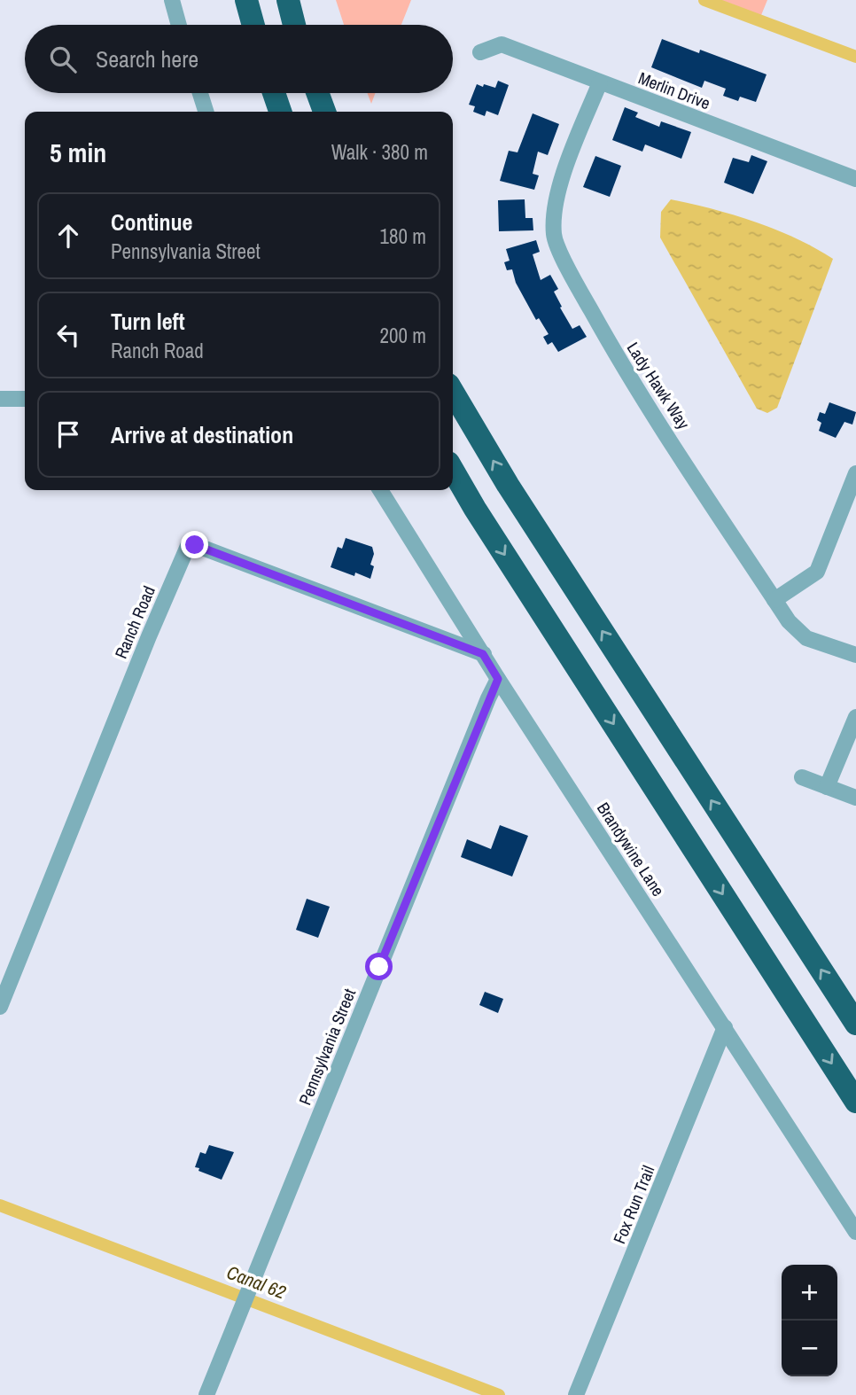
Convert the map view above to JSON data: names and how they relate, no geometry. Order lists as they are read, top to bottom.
{
  "streets": {
    "street": [
      "Merlin Drive",
      "Lady Hawk Way",
      "Ranch Road",
      "Brandywine Lane",
      "Pennsylvania Street",
      "Fox Run Trail"
    ]
  },
  "crossings": [
    ["Merlin Drive", "Lady Hawk Way"],
    ["Ranch Road", "Brandywine Lane"],
    ["Brandywine Lane", "Pennsylvania Street"],
    ["Brandywine Lane", "Fox Run Trail"]
  ],
  "water": ["Canal 62"],
  "page": {
    "search": "Search here",
    "heading": ["5 min", "Walk · 380 m"],
    "list": [
      ["Continue", "Pennsylvania Street", "180 m"],
      ["Turn left", "Ranch Road", "200 m"],
      "Arrive at destination"
    ],
    "map_buttons": ["+", "−"]
  }
}
